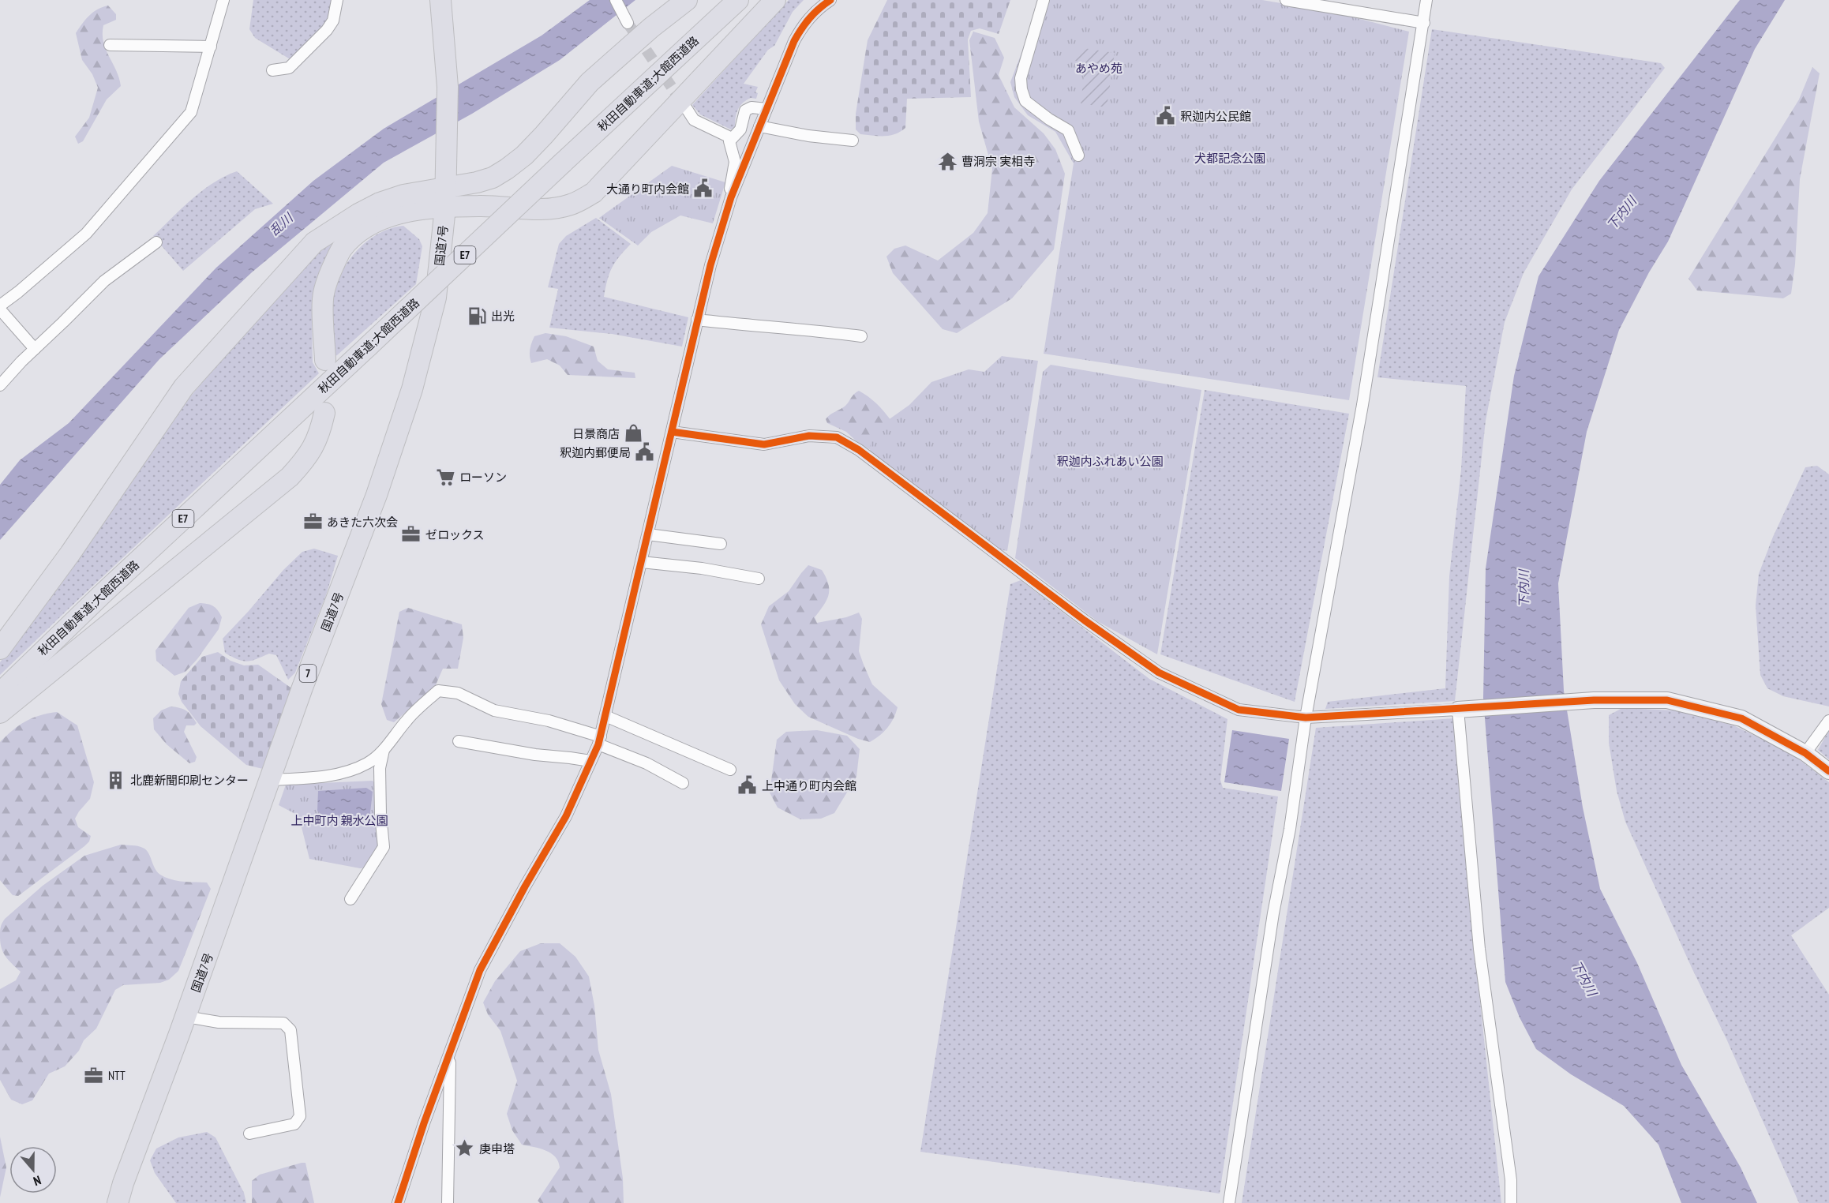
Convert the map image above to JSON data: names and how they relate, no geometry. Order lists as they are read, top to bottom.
{
  "streets": {
    "highway": [
      "秋田自動車道;大館西道路",
      "国道7号",
      "E7",
      "7"
    ]
  },
  "water": ["下内川", "乱川"],
  "parks": [
    "あやめ苑",
    "犬都記念公園",
    "釈迦内ふれあい公園",
    "上中町内 親水公園"
  ],
  "places": {
    "public building": [
      "釈迦内公民館",
      "大通り町内会館",
      "釈迦内郵便局",
      "上中通り町内会館"
    ],
    "temple": ["曹洞宗 実相寺"],
    "fuel station": ["出光"],
    "shop": ["日景商店"],
    "supermarket": ["ローソン"],
    "office": ["あきた六次会", "ゼロックス", "NTT"],
    "building": ["北鹿新聞印刷センター"],
    "place": ["庚申塔"]
  },
  "north": "bottom"
}
